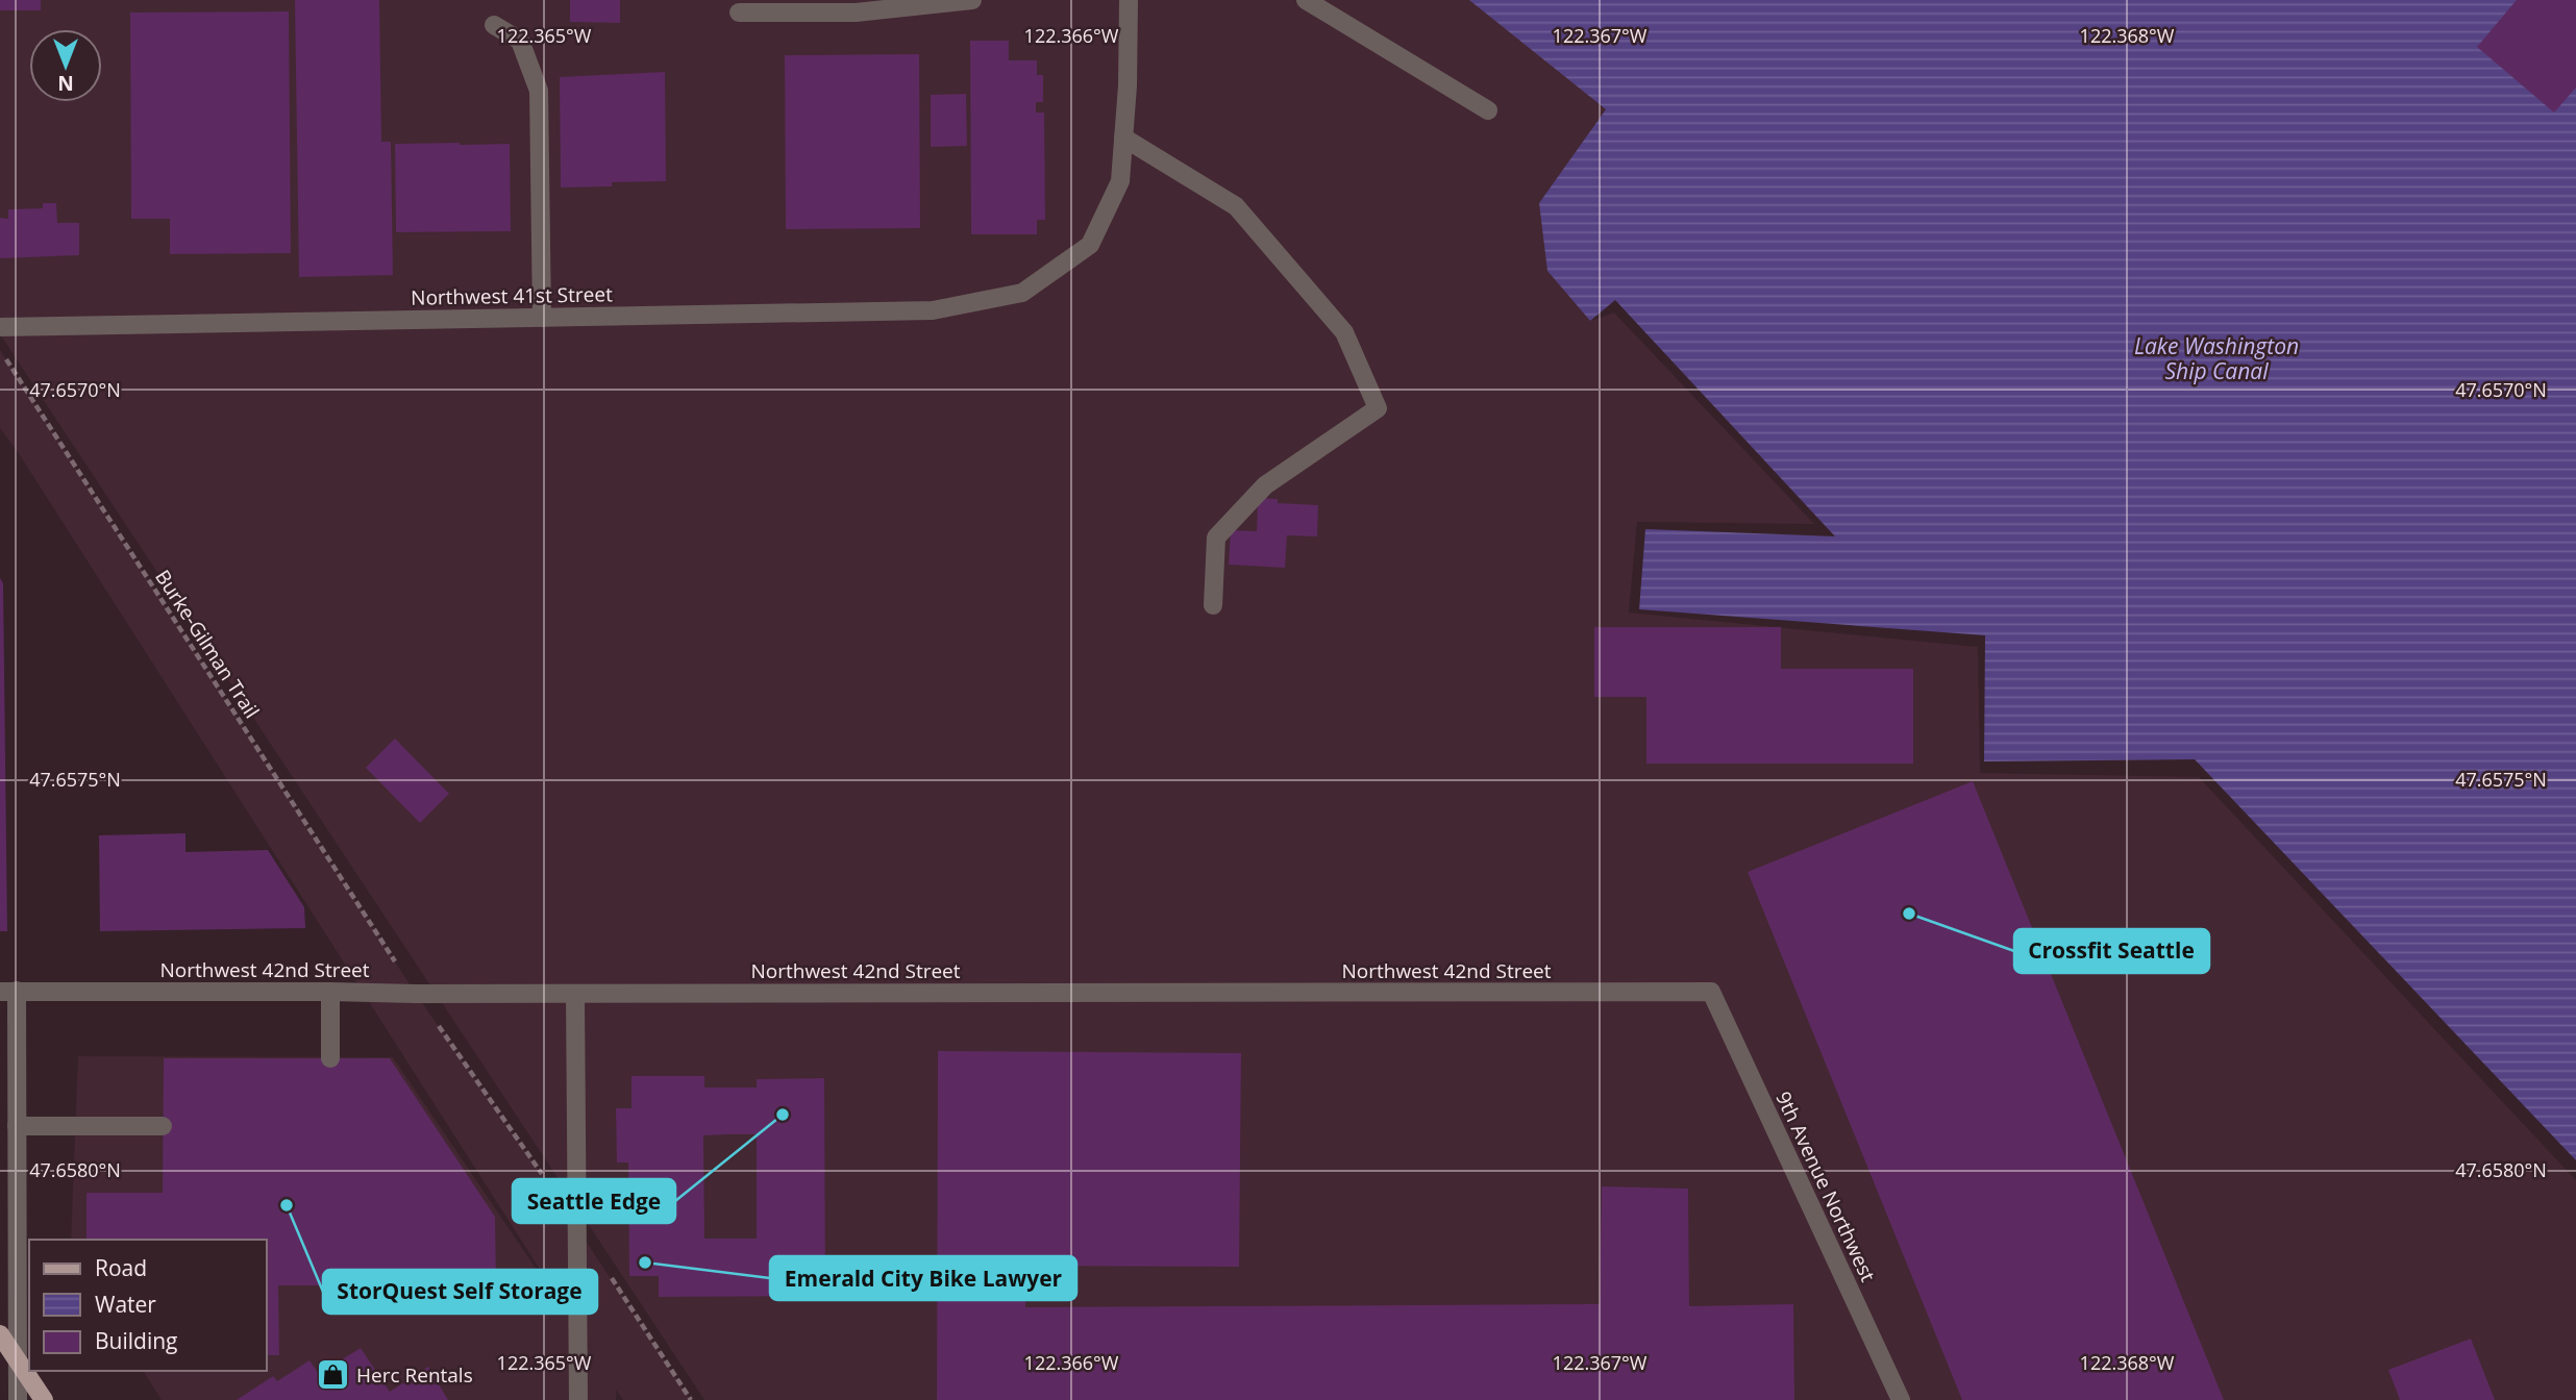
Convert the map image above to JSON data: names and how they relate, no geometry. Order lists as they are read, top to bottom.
{
  "streets": {
    "street": ["Northwest 41st Street", "Northwest 42nd Street", "9th Avenue Northwest"],
    "path": ["Burke-Gilman Trail"]
  },
  "crossings": [
    ["Northwest 42nd Street", "9th Avenue Northwest"]
  ],
  "water": ["Lake Washington Ship Canal"],
  "places": {
    "other": [
      "Crossfit Seattle",
      "Seattle Edge",
      "StorQuest Self Storage",
      "Emerald City Bike Lawyer"
    ],
    "shop": ["Herc Rentals"]
  },
  "legend": ["Road", "Water", "Building"],
  "north": "bottom",
  "coordinates": [
    "122.365°W",
    "122.366°W",
    "122.367°W",
    "122.368°W",
    "47.6570°N",
    "47.6575°N",
    "47.6580°N"
  ]
}
